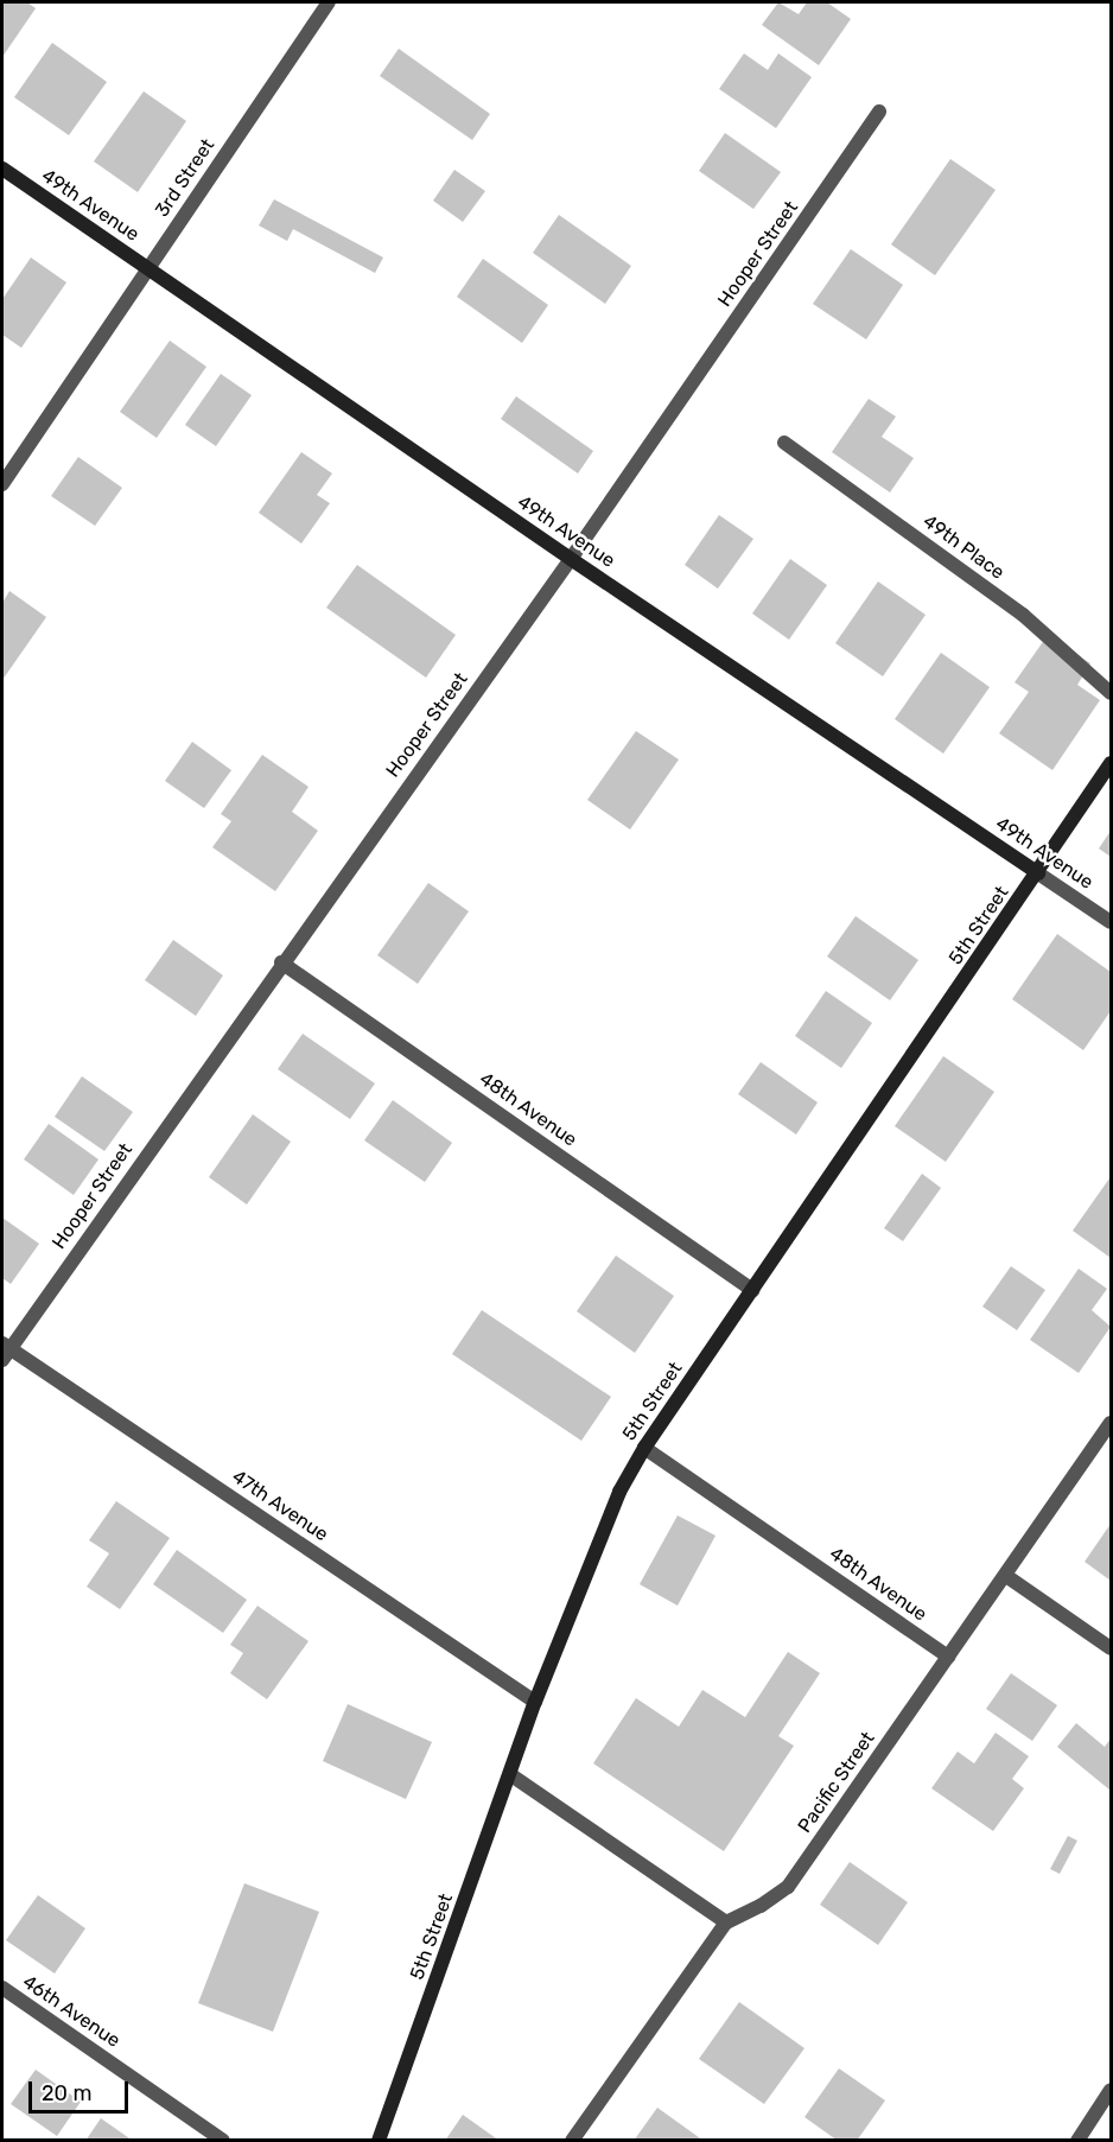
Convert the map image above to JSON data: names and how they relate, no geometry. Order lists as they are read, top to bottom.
{
  "streets": {
    "street": [
      "3rd Street",
      "49th Avenue",
      "Hooper Street",
      "49th Place",
      "5th Street",
      "48th Avenue",
      "47th Avenue",
      "Pacific Street",
      "46th Avenue"
    ]
  },
  "crossings": [
    ["3rd Street", "49th Avenue"],
    ["49th Avenue", "Hooper Street"],
    ["49th Avenue", "5th Street"],
    ["Hooper Street", "48th Avenue"],
    ["Hooper Street", "47th Avenue"],
    ["5th Street", "48th Avenue"],
    ["5th Street", "47th Avenue"],
    ["48th Avenue", "Pacific Street"]
  ],
  "scale_bar": "20 m"
}
